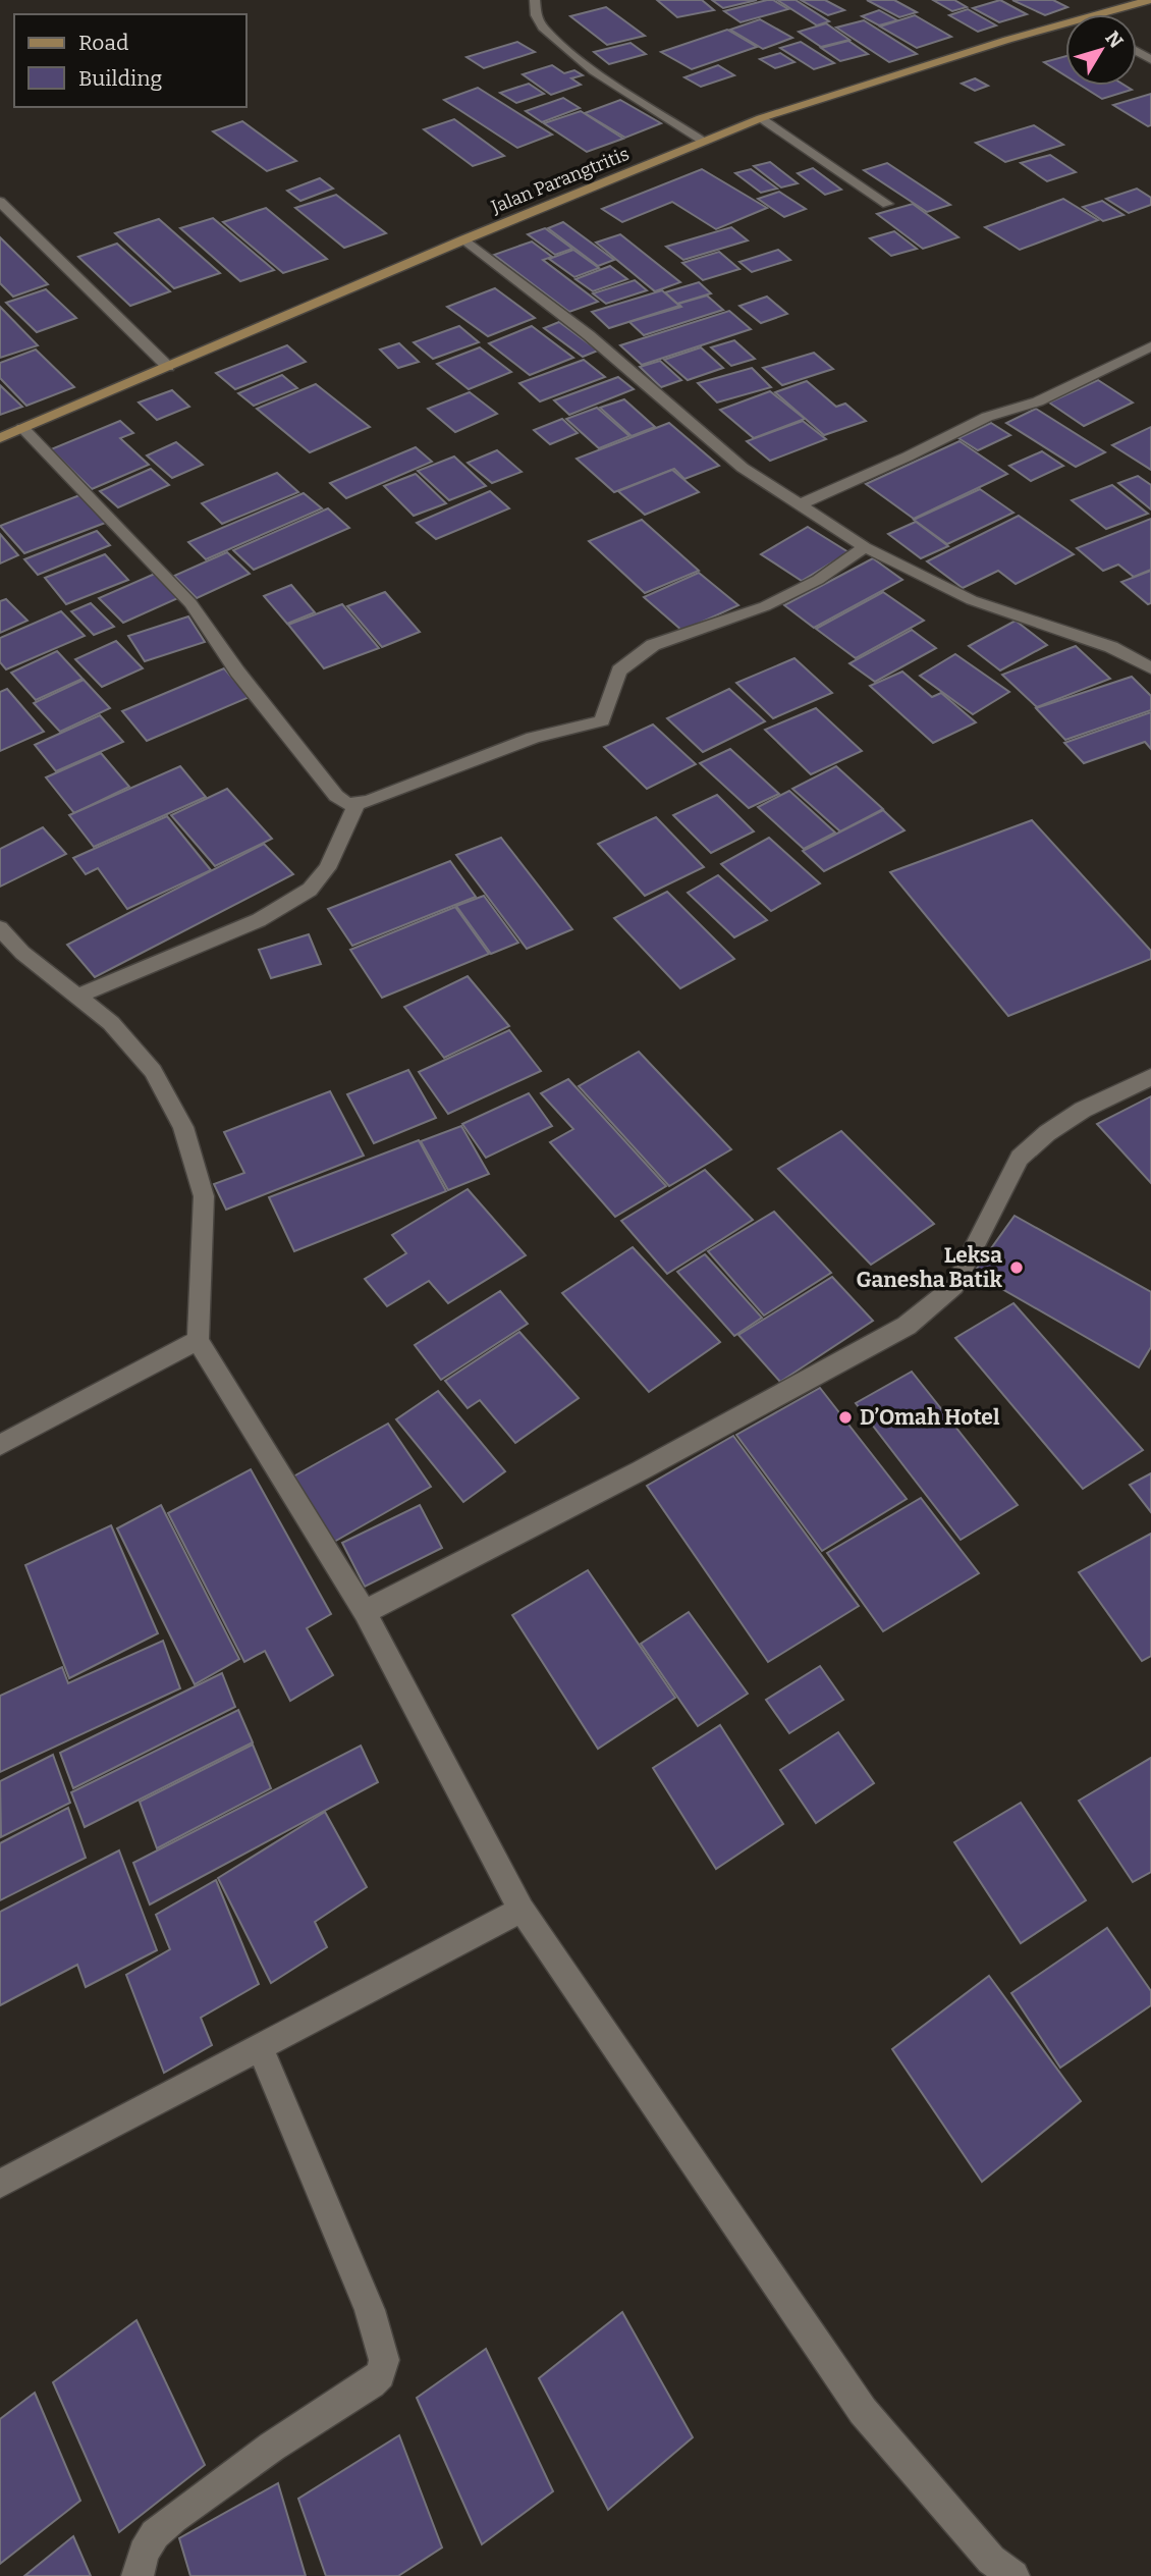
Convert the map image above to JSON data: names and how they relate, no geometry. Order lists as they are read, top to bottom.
{
  "streets": {
    "main road": ["Jalan Parangtritis"]
  },
  "places": ["Leksa Ganesha Batik", "D’Omah Hotel"],
  "legend": ["Road", "Building"],
  "north": "top right"
}
